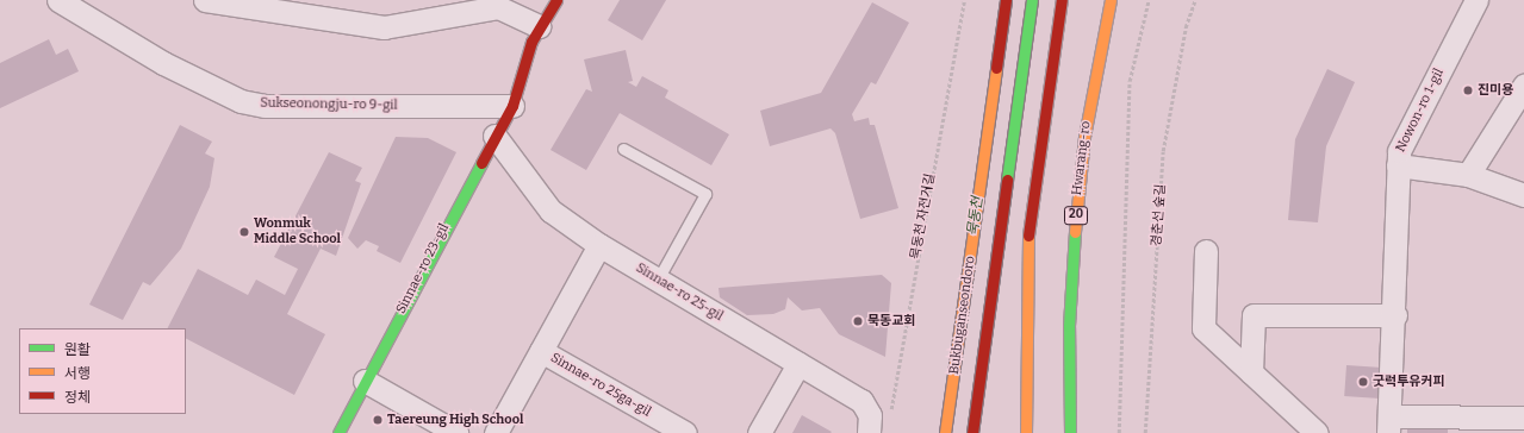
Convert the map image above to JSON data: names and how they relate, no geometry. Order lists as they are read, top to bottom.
{
  "streets": {
    "main road": [
      "Hwarang-ro",
      "20",
      "Sinnae-ro 23-gil",
      "Bukbuganseondoro"
    ],
    "street": [
      "Sukseonongju-ro 9-gil",
      "Nowon-ro 1-gil",
      "Sinnae-ro 25-gil",
      "Sinnae-ro 25ga-gil"
    ],
    "path": ["경춘선 숲길", "묵동천 자전거길"]
  },
  "crossings": [
    ["Sukseonongju-ro 9-gil", "Sinnae-ro 23-gil"],
    ["Sinnae-ro 23-gil", "Sinnae-ro 25-gil"],
    ["Sinnae-ro 25-gil", "Sinnae-ro 25ga-gil"]
  ],
  "water": ["묵동천"],
  "places": [
    "진미용",
    "Wonmuk Middle School",
    "묵동교회",
    "굿럭투유커피",
    "Taereung High School"
  ],
  "legend": ["원활", "서행", "정체"]
}
